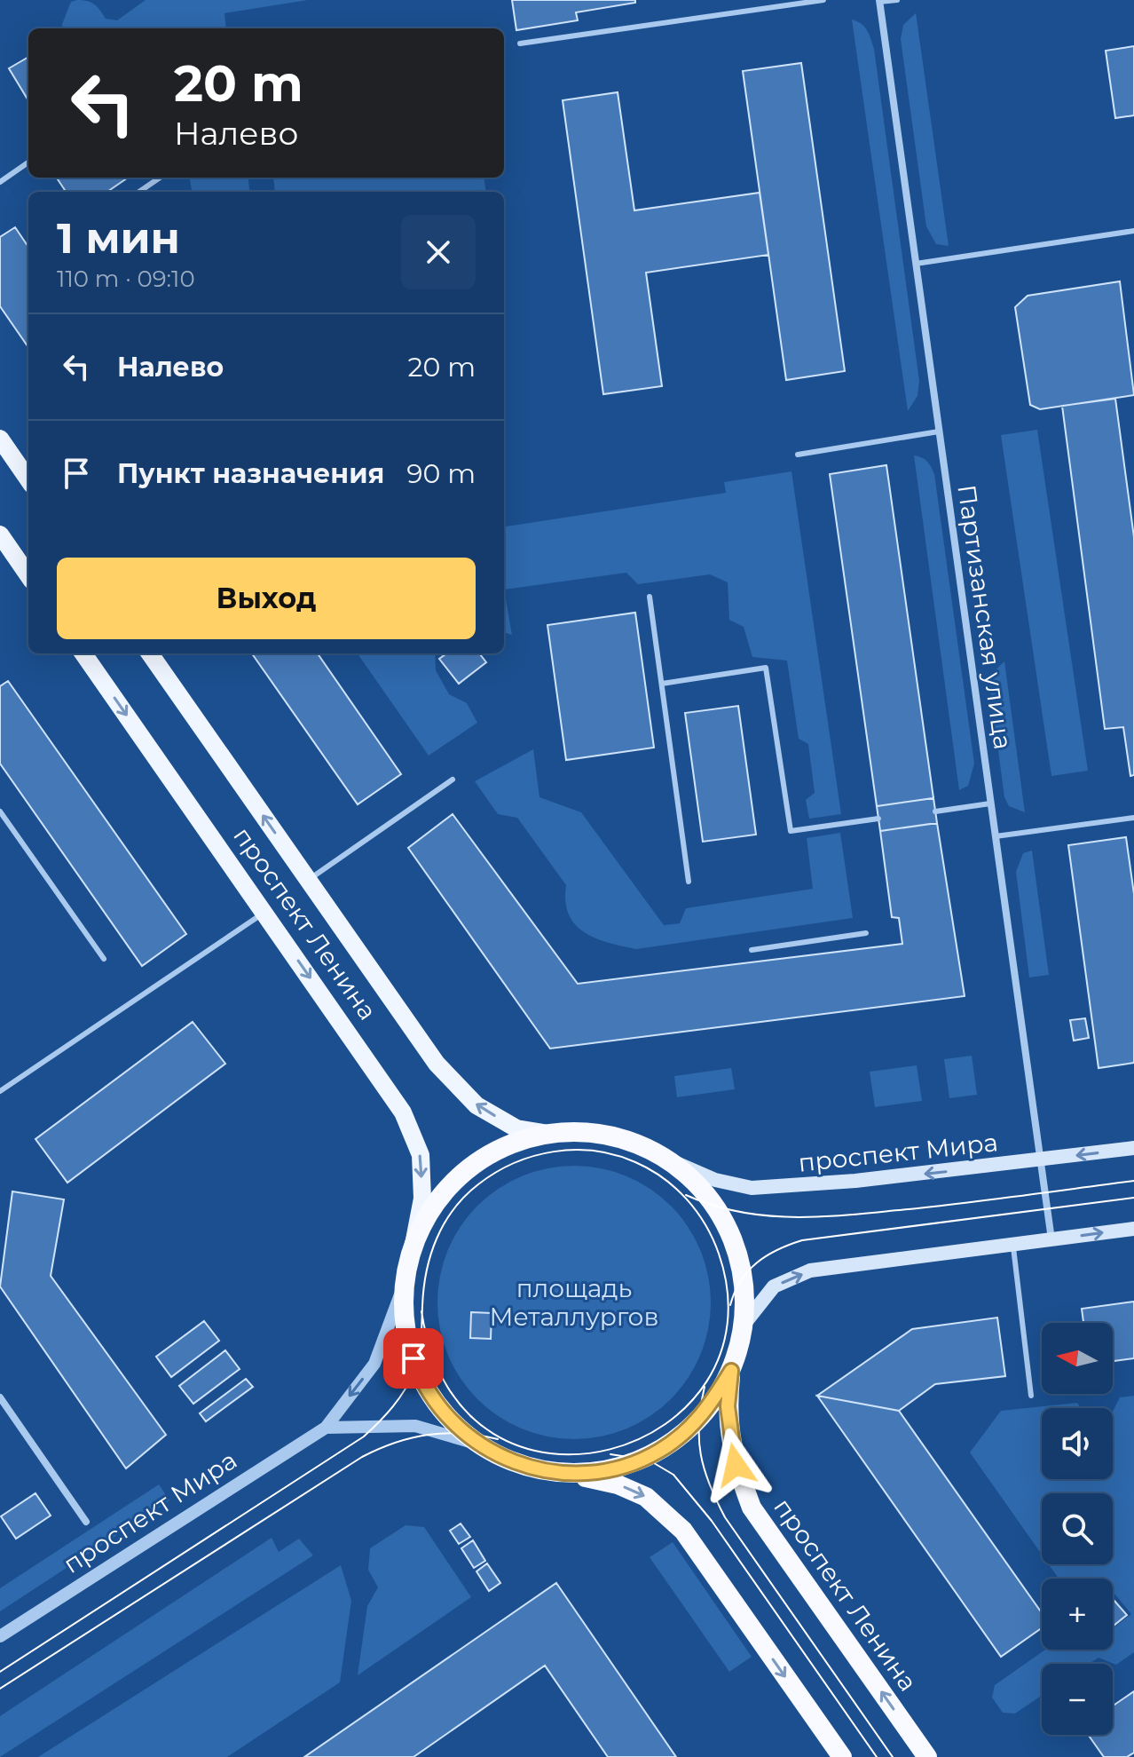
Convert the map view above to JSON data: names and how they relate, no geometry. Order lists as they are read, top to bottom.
{
  "streets": {
    "highway": ["проспект Ленина"],
    "main road": ["проспект Мира"],
    "street": ["Партизанская улица"]
  },
  "crossings": [
    ["Партизанская улица", "проспект Мира"]
  ],
  "parks": ["площадь Металлургов"],
  "north": "left",
  "page": {
    "turn": ["20 m", "Налево"],
    "heading": ["1 мин", "110 m · 09:10"],
    "list": [
      {
        "name": "Налево",
        "value": "20 m"
      },
      {
        "name": "Пункт назначения",
        "value": "90 m"
      }
    ],
    "buttons": "Выход",
    "map_buttons": ["+", "−"]
  }
}
